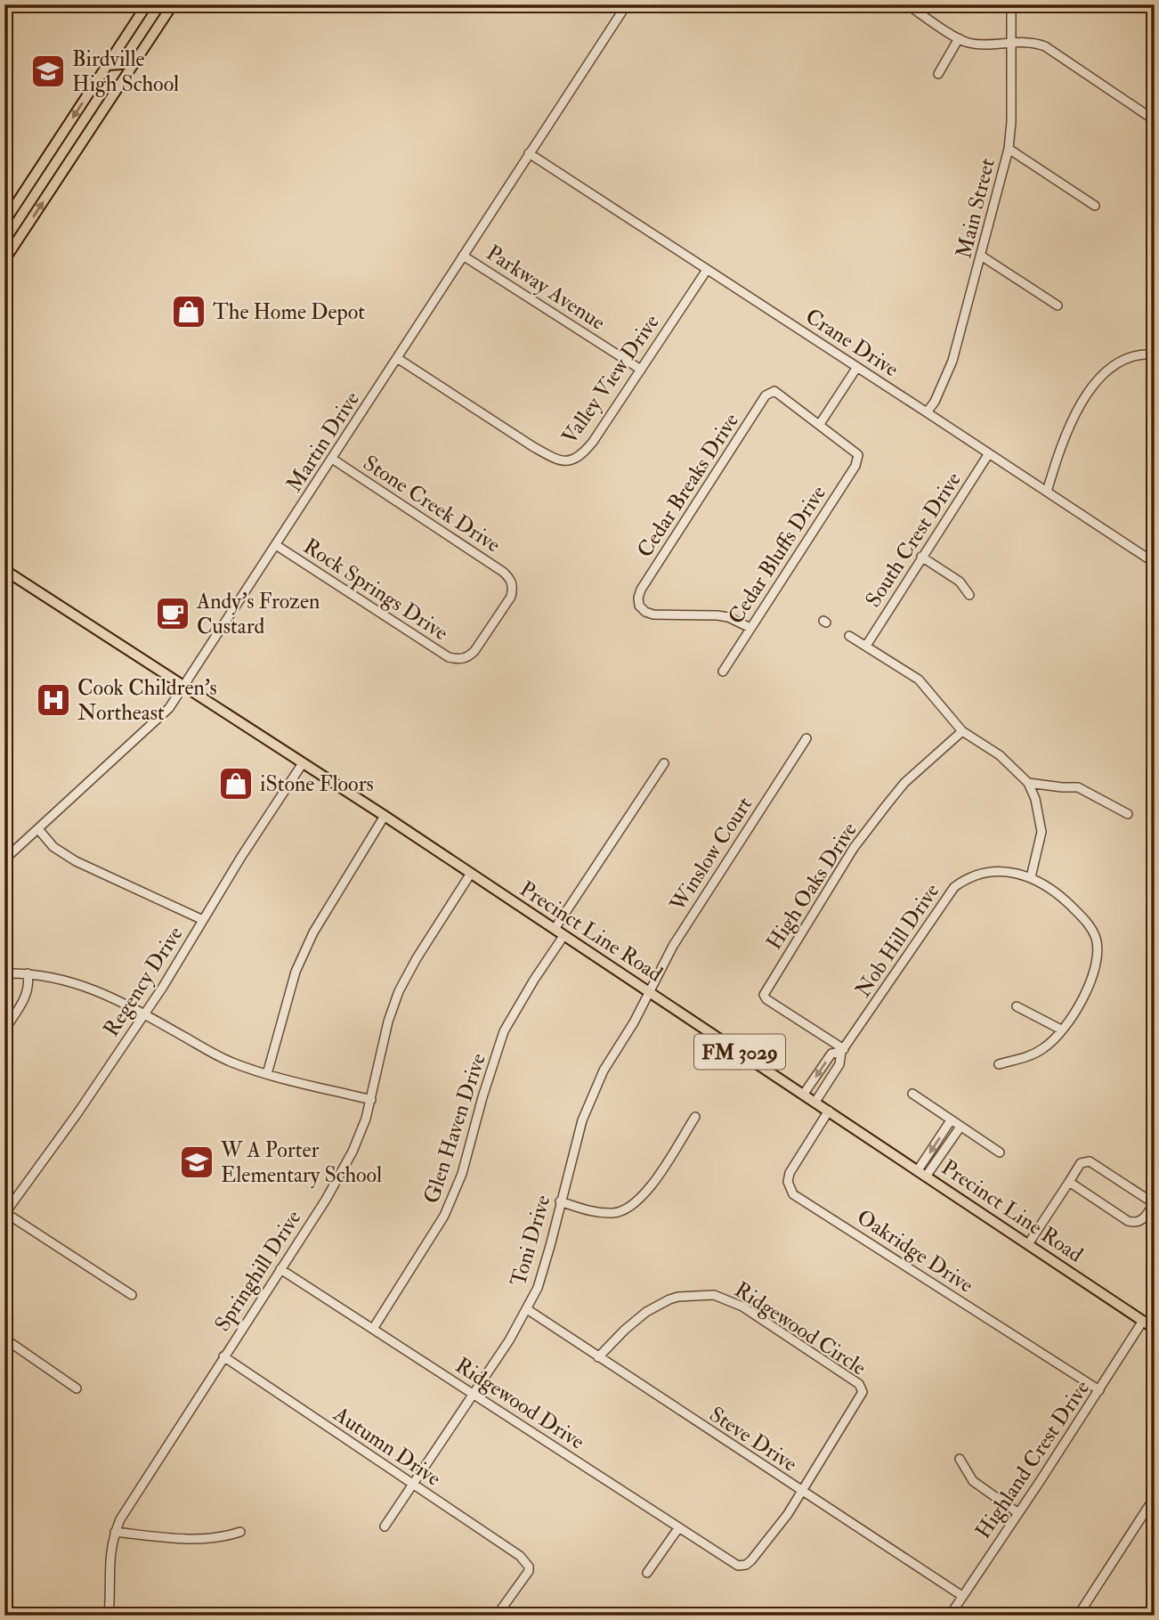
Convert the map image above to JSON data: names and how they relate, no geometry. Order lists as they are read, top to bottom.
{
  "streets": {
    "main road": ["Precinct Line Road", "FM 3029"],
    "street": [
      "Main Street",
      "Parkway Avenue",
      "Crane Drive",
      "Valley View Drive",
      "Martin Drive",
      "Cedar Breaks Drive",
      "Stone Creek Drive",
      "South Crest Drive",
      "Cedar Bluffs Drive",
      "Rock Springs Drive",
      "Winslow Court",
      "High Oaks Drive",
      "Nob Hill Drive",
      "Regency Drive",
      "Glen Haven Drive",
      "Toni Drive",
      "Oakridge Drive",
      "Springhill Drive",
      "Ridgewood Circle",
      "Ridgewood Drive",
      "Steve Drive",
      "Autumn Drive",
      "Highland Crest Drive"
    ]
  },
  "crossings": [
    ["Main Street", "Crane Drive"],
    ["Parkway Avenue", "Valley View Drive"],
    ["Parkway Avenue", "Martin Drive"],
    ["Crane Drive", "Valley View Drive"],
    ["Crane Drive", "Martin Drive"],
    ["Crane Drive", "South Crest Drive"],
    ["Valley View Drive", "Martin Drive"],
    ["Martin Drive", "Stone Creek Drive"],
    ["Martin Drive", "Rock Springs Drive"],
    ["Martin Drive", "Precinct Line Road"],
    ["Cedar Breaks Drive", "Cedar Bluffs Drive"],
    ["Stone Creek Drive", "Rock Springs Drive"],
    ["Winslow Court", "Precinct Line Road"],
    ["Winslow Court", "Toni Drive"],
    ["High Oaks Drive", "Nob Hill Drive"],
    ["Precinct Line Road", "Nob Hill Drive"],
    ["Precinct Line Road", "Regency Drive"],
    ["Precinct Line Road", "Glen Haven Drive"],
    ["Precinct Line Road", "Toni Drive"],
    ["Precinct Line Road", "Oakridge Drive"],
    ["Precinct Line Road", "Springhill Drive"],
    ["Precinct Line Road", "Highland Crest Drive"],
    ["Glen Haven Drive", "Ridgewood Drive"],
    ["Toni Drive", "Ridgewood Drive"],
    ["Toni Drive", "Steve Drive"],
    ["Toni Drive", "Autumn Drive"],
    ["Oakridge Drive", "Highland Crest Drive"],
    ["Springhill Drive", "Ridgewood Drive"],
    ["Springhill Drive", "Autumn Drive"],
    ["Ridgewood Circle", "Ridgewood Drive"],
    ["Ridgewood Circle", "Steve Drive"],
    ["Steve Drive", "Highland Crest Drive"]
  ],
  "places": {
    "school or university": ["Birdville High School", "W A Porter Elementary School"],
    "shop": ["The Home Depot", "iStone Floors"],
    "cafe": ["Andy's Frozen Custard"],
    "hospital": ["Cook Children's Northeast"]
  }
}
